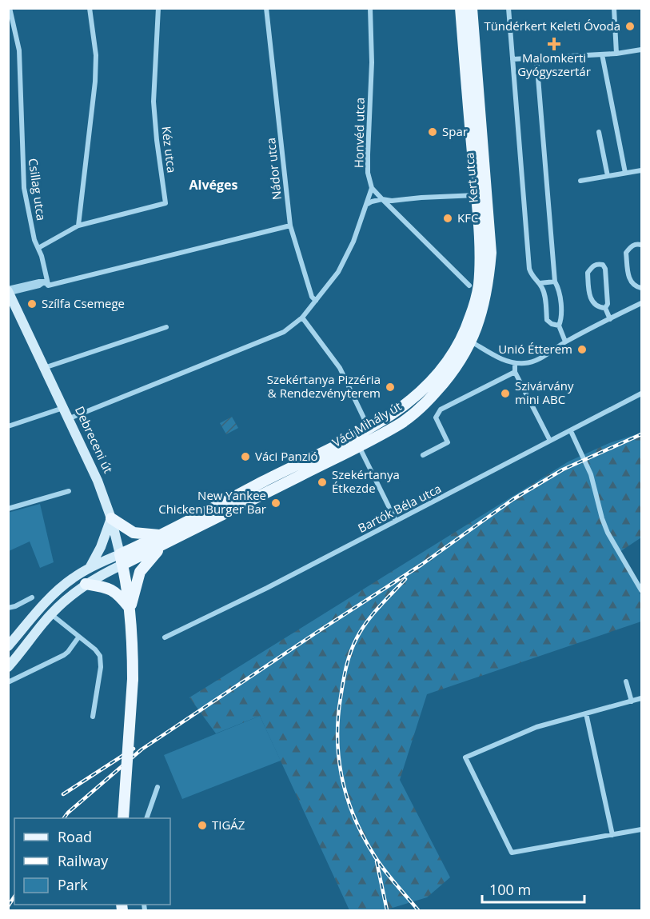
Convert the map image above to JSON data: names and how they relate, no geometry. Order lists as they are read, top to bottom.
{
  "streets": {
    "main road": ["Kert utca", "Váci Mihály út", "Debreceni út"],
    "street": [
      "Honvéd utca",
      "Kéz utca",
      "Nádor utca",
      "Csillag utca",
      "Bartók Béla utca"
    ]
  },
  "crossings": [
    ["Honvéd utca", "Nádor utca"],
    ["Kert utca", "Váci Mihály út"],
    ["Váci Mihály út", "Debreceni út"]
  ],
  "districts": ["Alvéges"],
  "places": {
    "other": [
      "Tündérkert Keleti Óvoda",
      "Spar",
      "KFC",
      "Szílfa Csemege",
      "Unió Étterem",
      "Szekértanya Pizzéria & Rendezvényterem",
      "Szivárvány mini ABC",
      "Váci Panzió",
      "Szekértanya Étkezde",
      "New Yankee Chicken Burger Bar",
      "TIGÁZ"
    ],
    "health": ["Malomkerti Gyógyszertár"]
  },
  "legend": ["Road", "Railway", "Park"],
  "scale_bar": "100 m"
}
